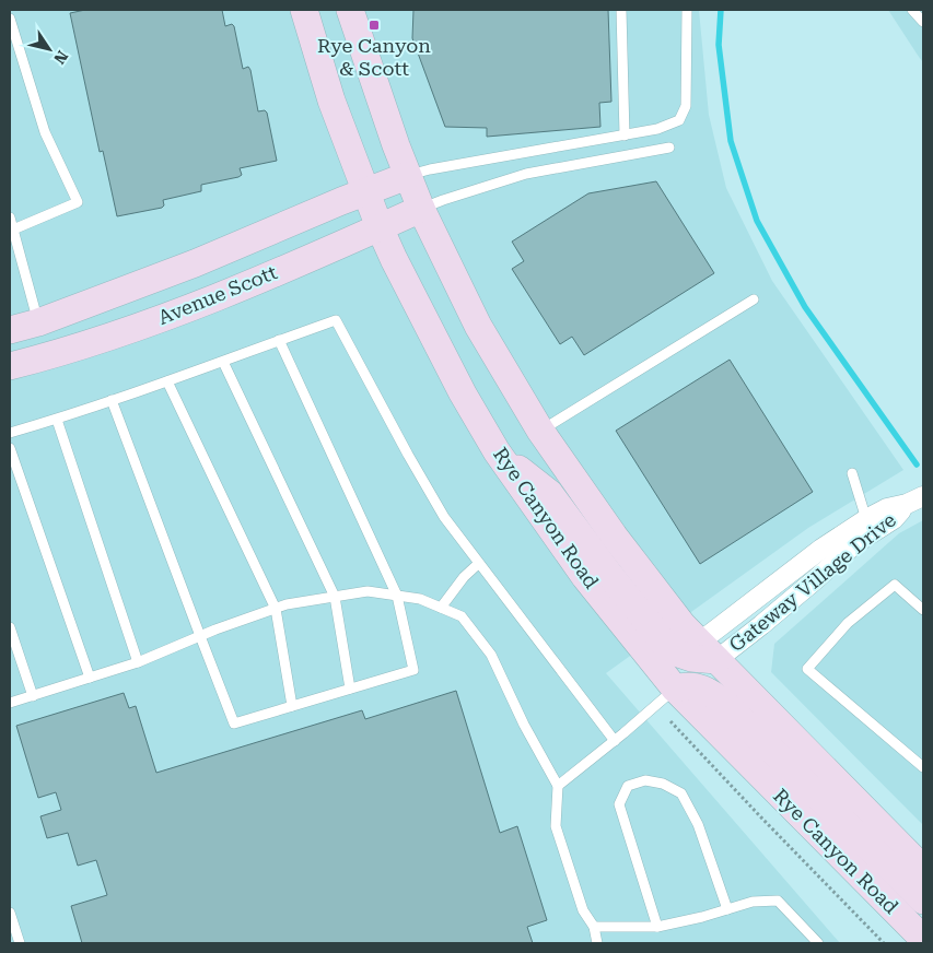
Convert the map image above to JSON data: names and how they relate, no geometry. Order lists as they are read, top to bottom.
{
  "streets": {
    "main road": ["Avenue Scott", "Rye Canyon Road"],
    "street": ["Gateway Village Drive"]
  },
  "crossings": [
    ["Avenue Scott", "Rye Canyon Road"]
  ],
  "places": {
    "transit": ["Rye Canyon & Scott"]
  },
  "north": "bottom right"
}
